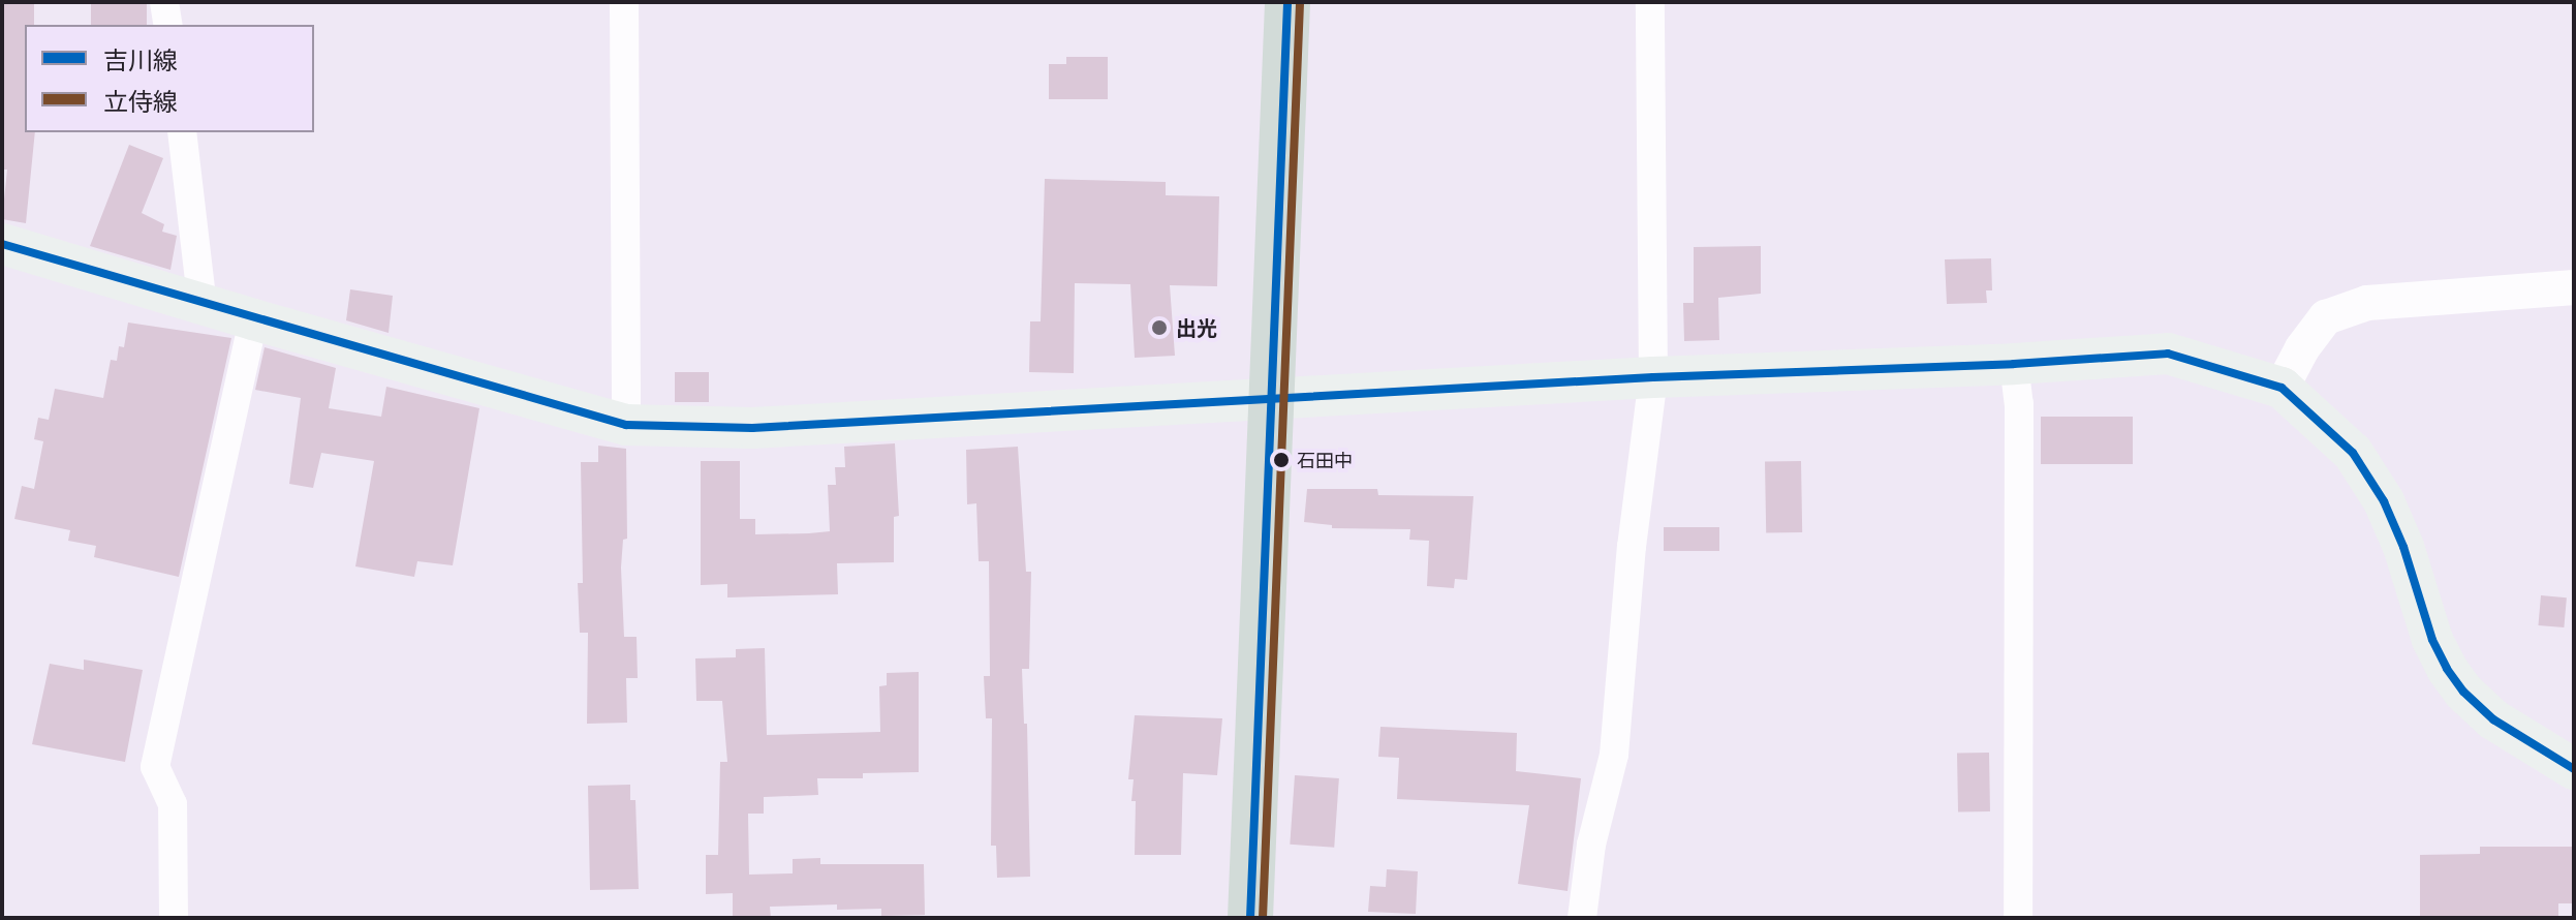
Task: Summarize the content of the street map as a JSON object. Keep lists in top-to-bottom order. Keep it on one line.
{"places":["出光","石田中"],"lines":["transit line 吉川線","transit line 立侍線"],"legend":["吉川線","立侍線"]}
